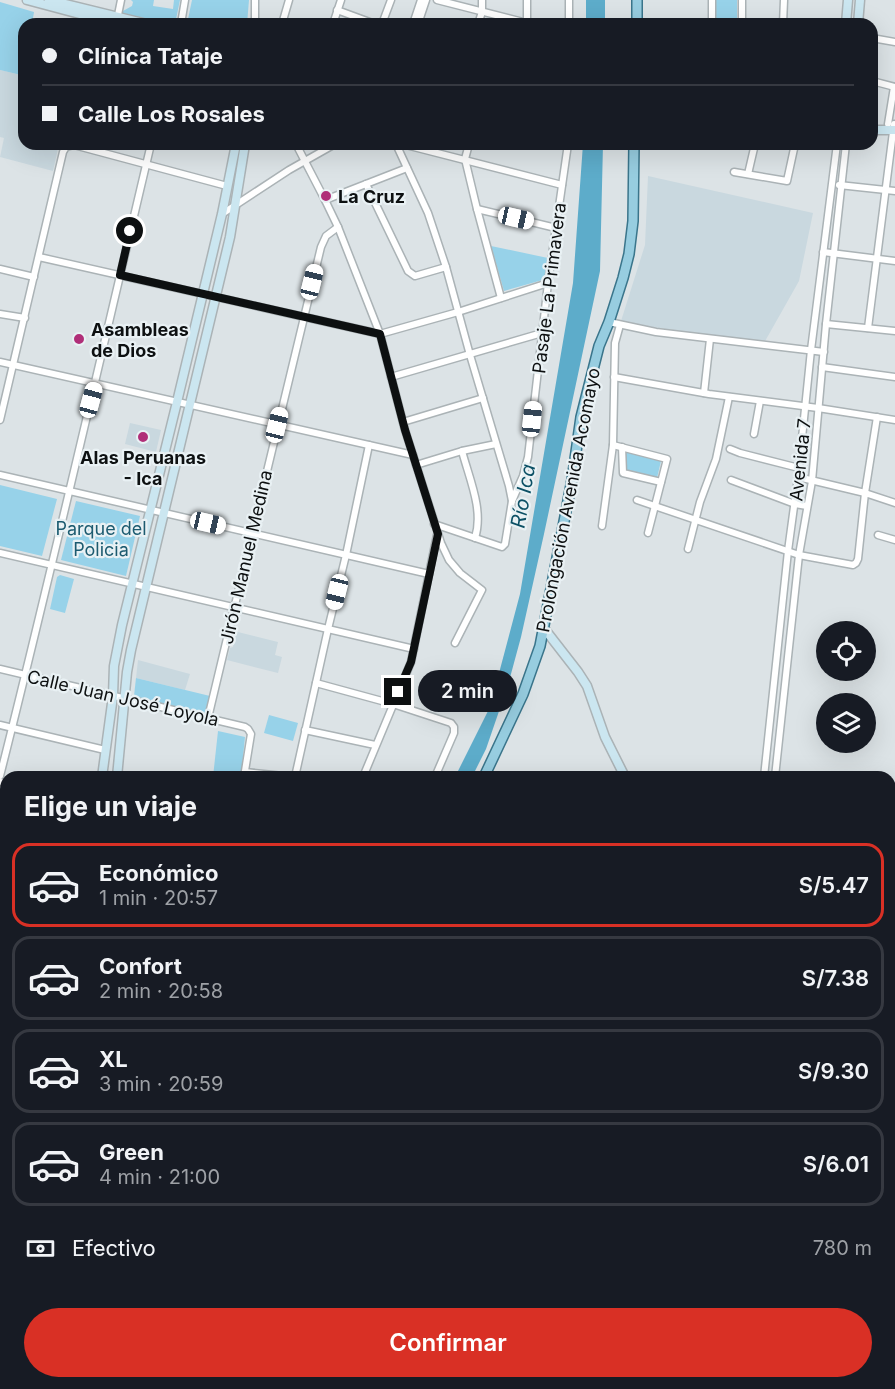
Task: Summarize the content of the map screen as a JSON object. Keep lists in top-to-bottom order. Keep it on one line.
{"streets":{"main road":["Prolongación Avenida Acomayo"],"street":["Pasaje La Primavera","Avenida 7","Jirón Manuel Medina","Calle Juan José Loyola"]},"crossings":[["Jirón Manuel Medina","Calle Juan José Loyola"]],"water":["Río Ica"],"parks":["Parque del Policia"],"places":["La Cruz","Asambleas de Dios","Alas Peruanas - Ica"],"page":{"banner":["Clínica Tataje","Calle Los Rosales"],"bubble":"2 min","heading":"Elige un viaje","list":[{"name":"Económico","note":"1 min · 20:57","value":"S/5.47"},{"name":"Confort","note":"2 min · 20:58","value":"S/7.38"},{"name":"XL","note":"3 min · 20:59","value":"S/9.30"},{"name":"Green","note":"4 min · 21:00","value":"S/6.01"}],"pay":["Efectivo","780 m"],"buttons":"Confirmar"}}
